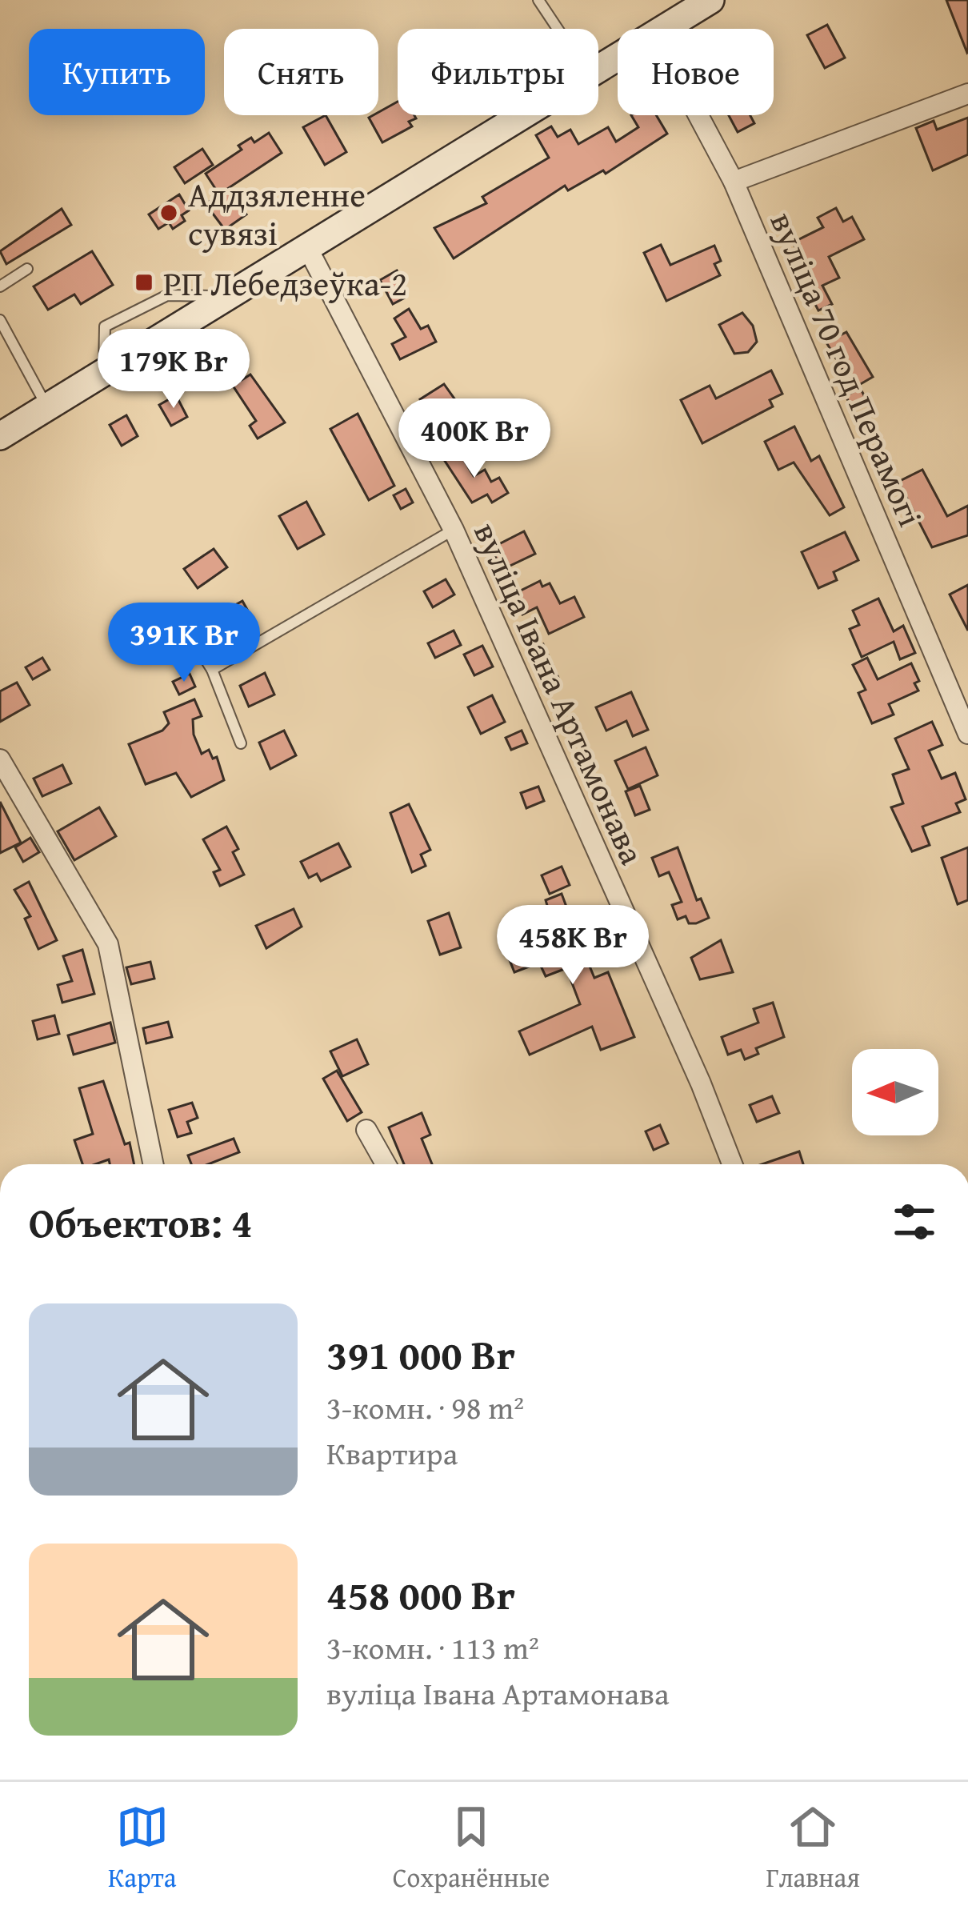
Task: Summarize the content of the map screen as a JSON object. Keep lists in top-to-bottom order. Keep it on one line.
{"streets":{"street":["вуліца 70 год Перамогі","вуліца Івана Артамонава"]},"places":{"other":["Аддзяленне сувязі"],"transit":["РП Лебедзеўка-2"]},"north":"left","page":{"chip":["Купить","Снять","Фильтры","Новое"],"price":["179K Br","400K Br","391K Br","458K Br"],"heading":"Объектов: 4","list":[{"name":"391 000 Br","note":"3-комн. · 98 m² · Квартира"},{"name":"458 000 Br","note":"3-комн. · 113 m² · вуліца Івана Артамонава"}],"tabs":["Карта","Сохранённые","Главная"]}}
